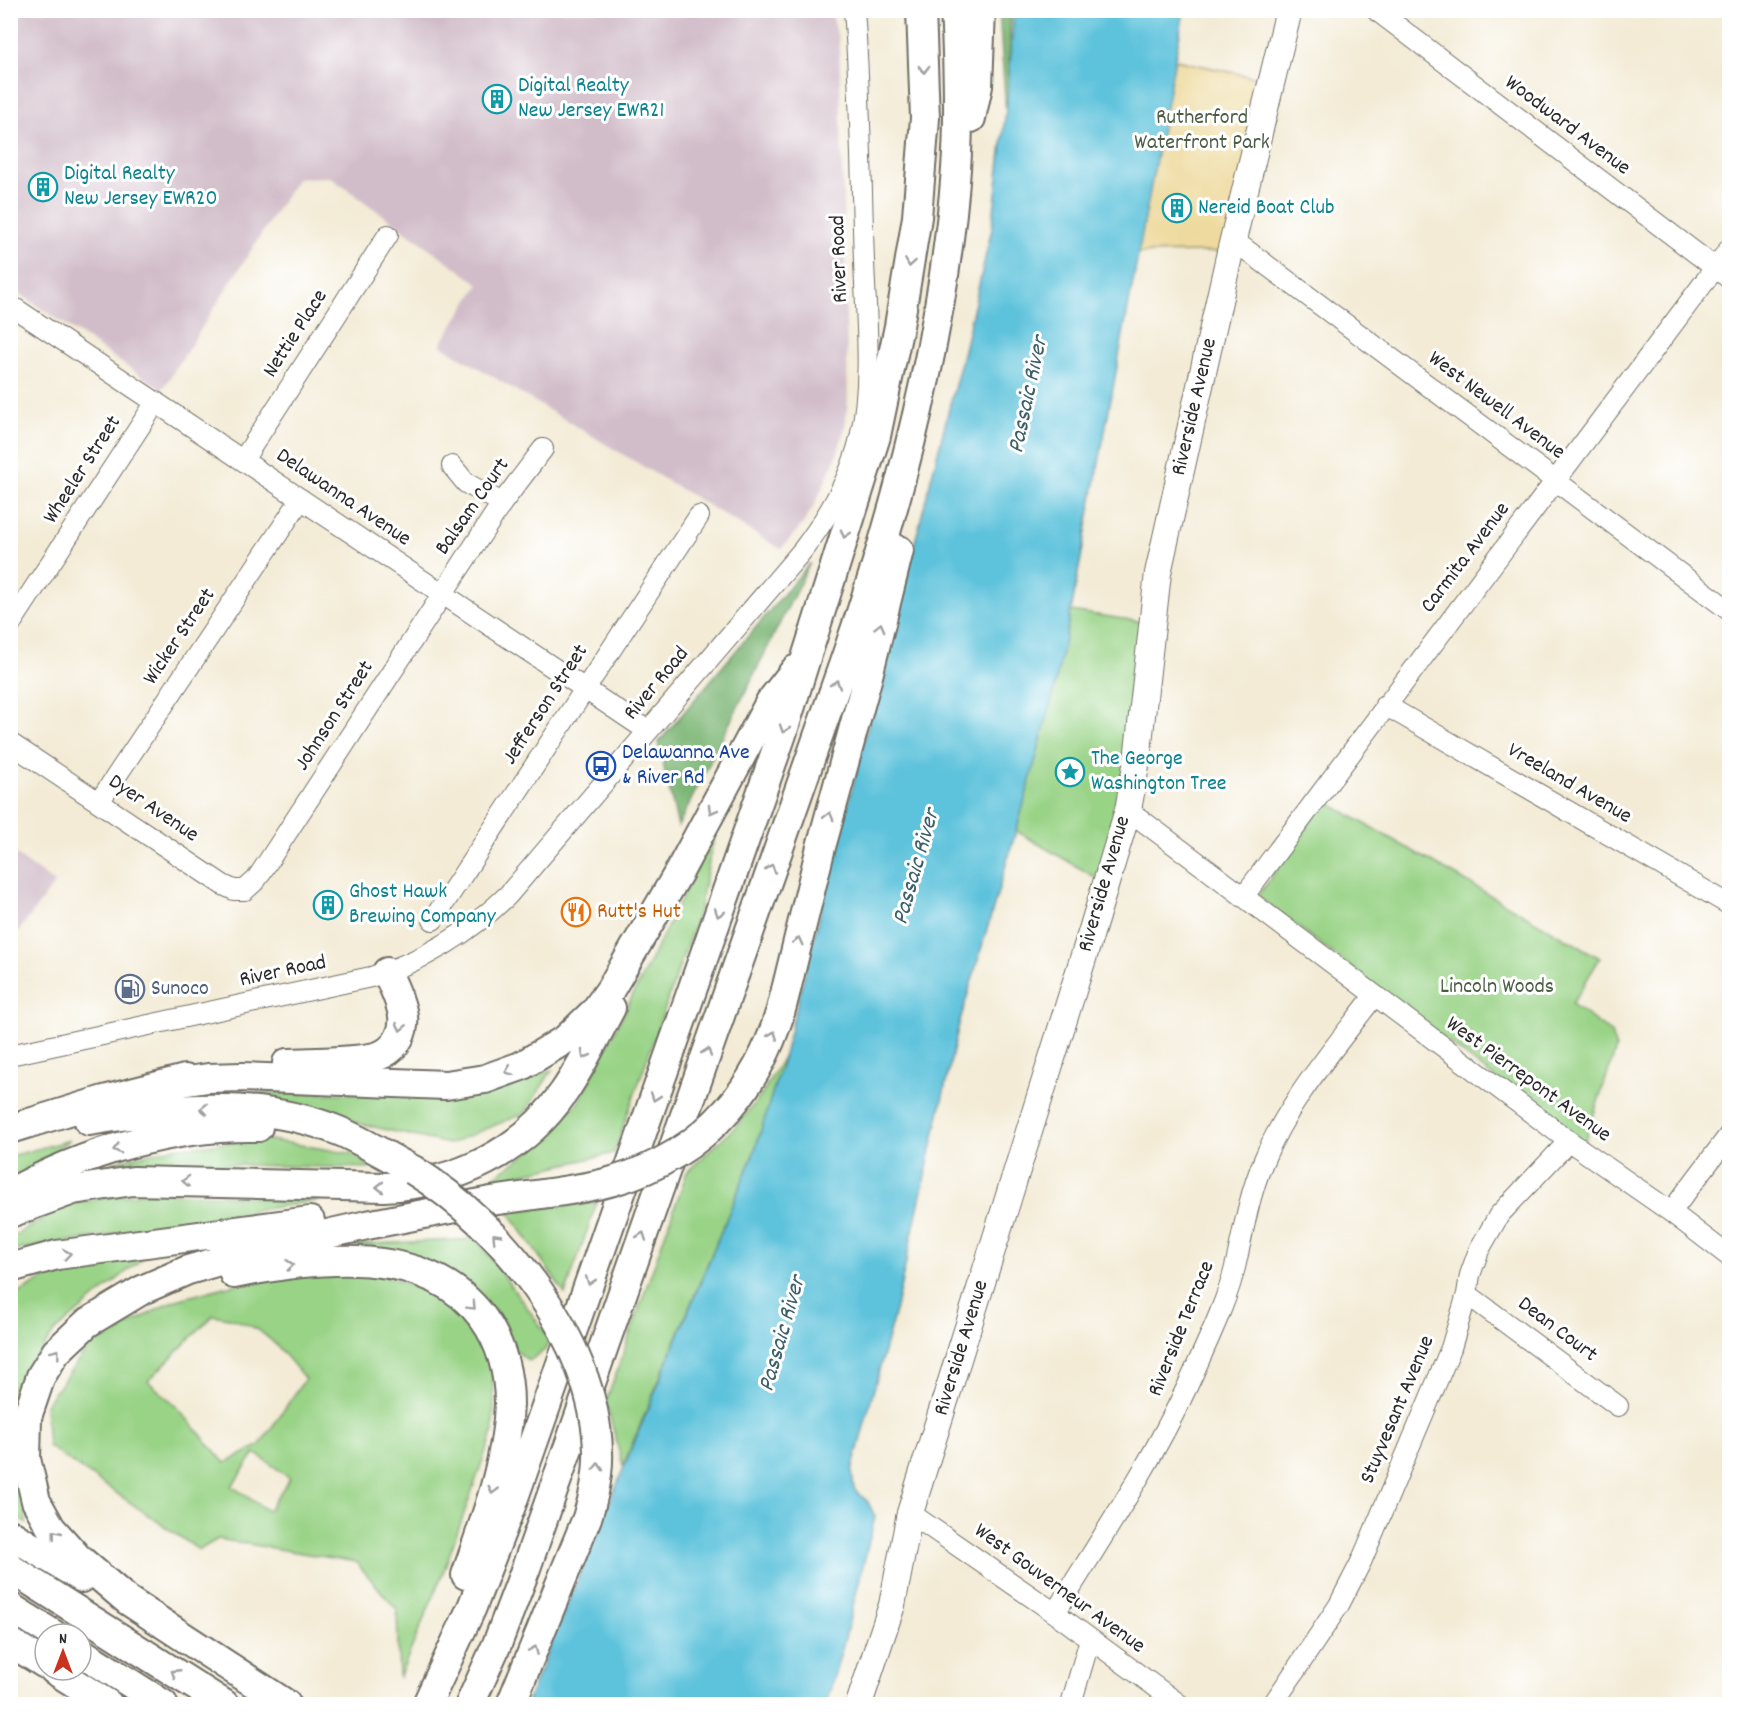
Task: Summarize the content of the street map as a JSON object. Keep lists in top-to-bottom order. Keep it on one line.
{"streets":{"main road":["Riverside Avenue"],"street":["Woodward Avenue","River Road","Nettie Place","West Newell Avenue","Wheeler Street","Delawanna Avenue","Balsam Court","Carmita Avenue","Wicker Street","Jefferson Street","Johnson Street","Vreeland Avenue","Dyer Avenue","West Pierrepont Avenue","Riverside Terrace","Dean Court","Stuyvesant Avenue","West Gouverneur Avenue"]},"crossings":[["Woodward Avenue","Carmita Avenue"],["River Road","Delawanna Avenue"],["Nettie Place","Delawanna Avenue"],["West Newell Avenue","Riverside Avenue"],["West Newell Avenue","Carmita Avenue"],["Riverside Avenue","West Pierrepont Avenue"],["Riverside Avenue","West Gouverneur Avenue"],["Wheeler Street","Delawanna Avenue"],["Delawanna Avenue","Balsam Court"],["Delawanna Avenue","Wicker Street"],["Delawanna Avenue","Jefferson Street"],["Delawanna Avenue","Johnson Street"],["Balsam Court","Johnson Street"],["Carmita Avenue","Vreeland Avenue"],["Carmita Avenue","West Pierrepont Avenue"],["Wicker Street","Dyer Avenue"],["Johnson Street","Dyer Avenue"],["West Pierrepont Avenue","Riverside Terrace"],["West Pierrepont Avenue","Stuyvesant Avenue"],["Riverside Terrace","West Gouverneur Avenue"],["Dean Court","Stuyvesant Avenue"]],"water":["Passaic River"],"parks":["Rutherford Waterfront Park","Lincoln Woods"],"places":{"building":["Digital Realty New Jersey EWR21","Digital Realty New Jersey EWR20","Nereid Boat Club","Ghost Hawk Brewing Company"],"bus stop":["Delawanna Ave & River Rd"],"place":["The George Washington Tree"],"restaurant":["Rutt's Hut"],"fuel station":["Sunoco"]},"north":"top"}
